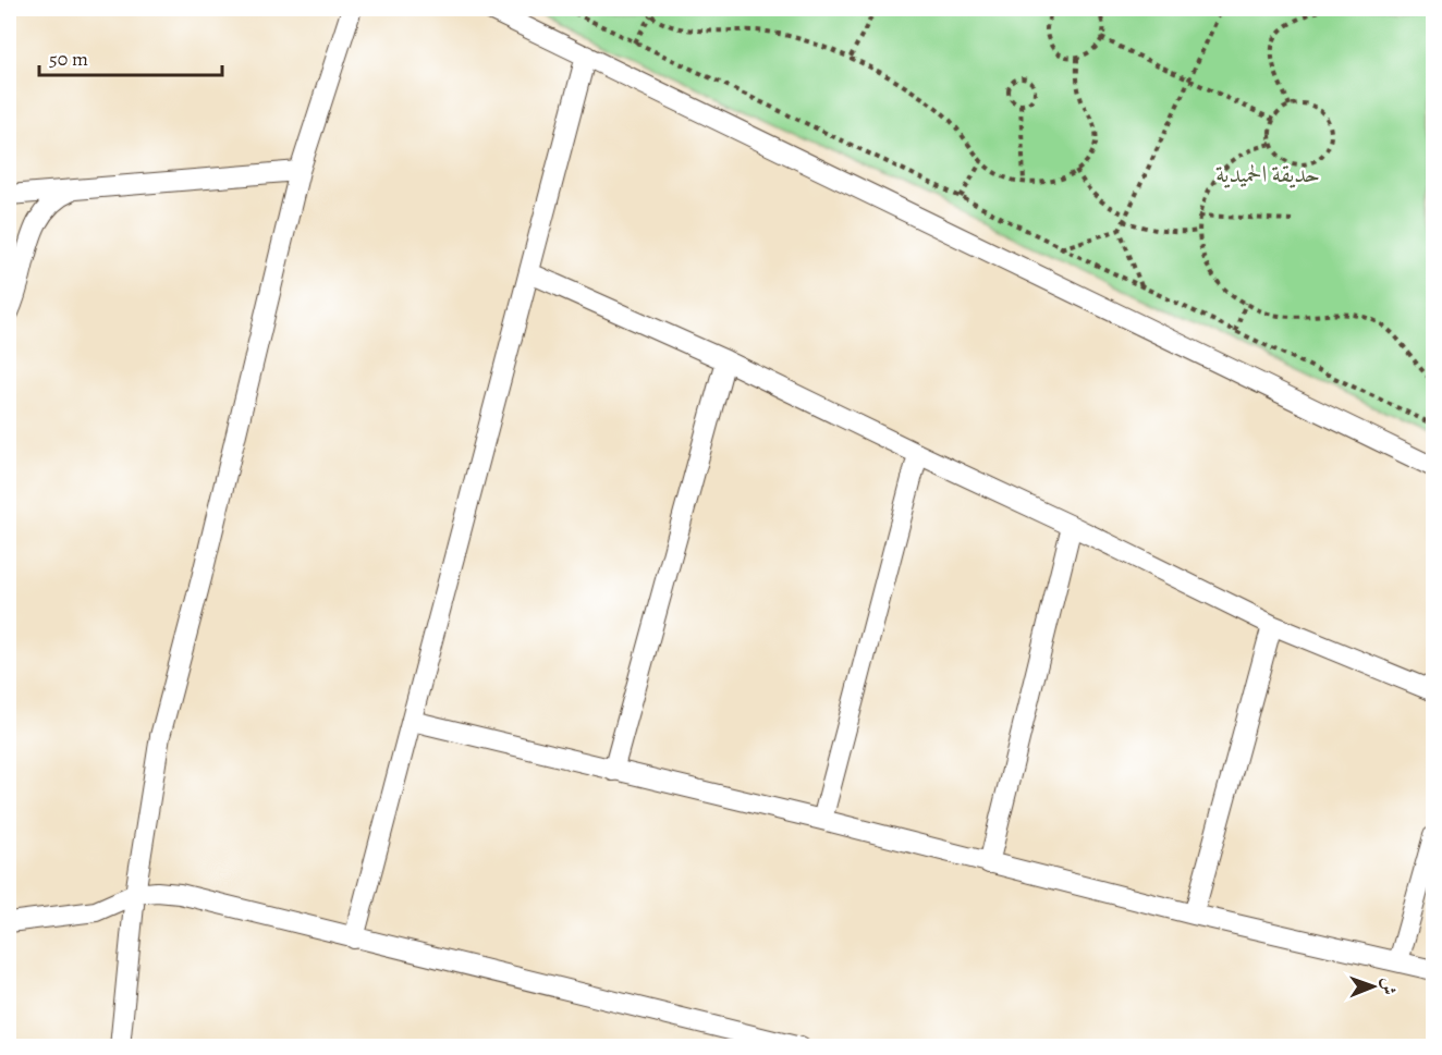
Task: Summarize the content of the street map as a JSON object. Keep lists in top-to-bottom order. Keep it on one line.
{"parks":["حديقة الحميدية"],"scale_bar":"50 m","north":"right"}
